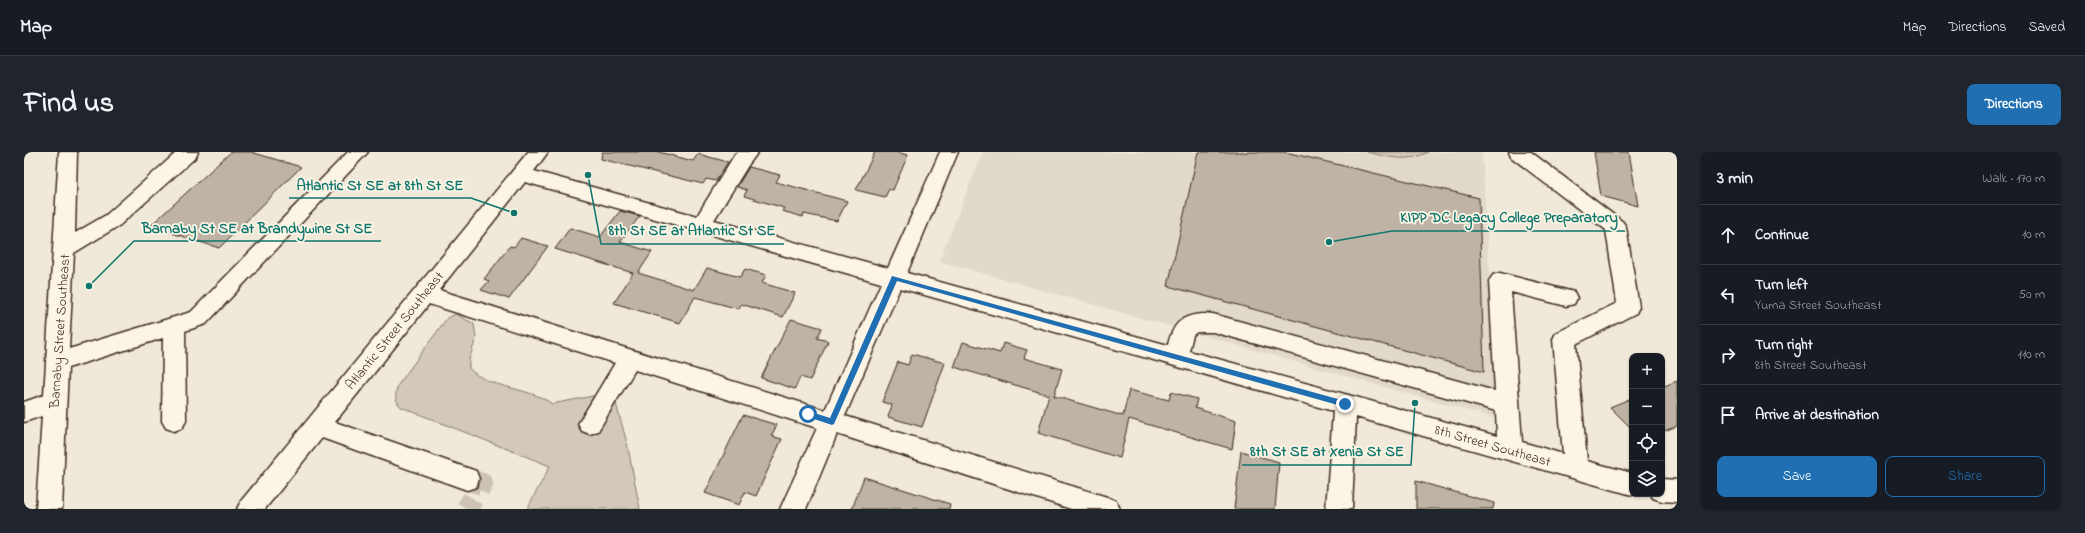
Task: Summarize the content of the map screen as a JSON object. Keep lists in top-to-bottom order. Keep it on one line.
{"streets":{"street":["Atlantic Street Southeast","Barnaby Street Southeast","8th Street Southeast"]},"crossings":[["Atlantic Street Southeast","8th Street Southeast"]],"places":["8th St SE at Atlantic St SE","Atlantic St SE at 8th St SE","KIPP DC Legacy College Preparatory","Barnaby St SE at Brandywine St SE","8th St SE at Xenia St SE"],"page":{"header":"Map","nav":["Map","Directions","Saved"],"title":"Find us","buttons":["Directions",["Save","Share"]],"heading":["3 min","Walk · 170 m"],"list":[["Continue","10 m"],["Turn left","Yuma Street Southeast","50 m"],["Turn right","8th Street Southeast","110 m"],"Arrive at destination"],"map_buttons":["+","−"]}}
